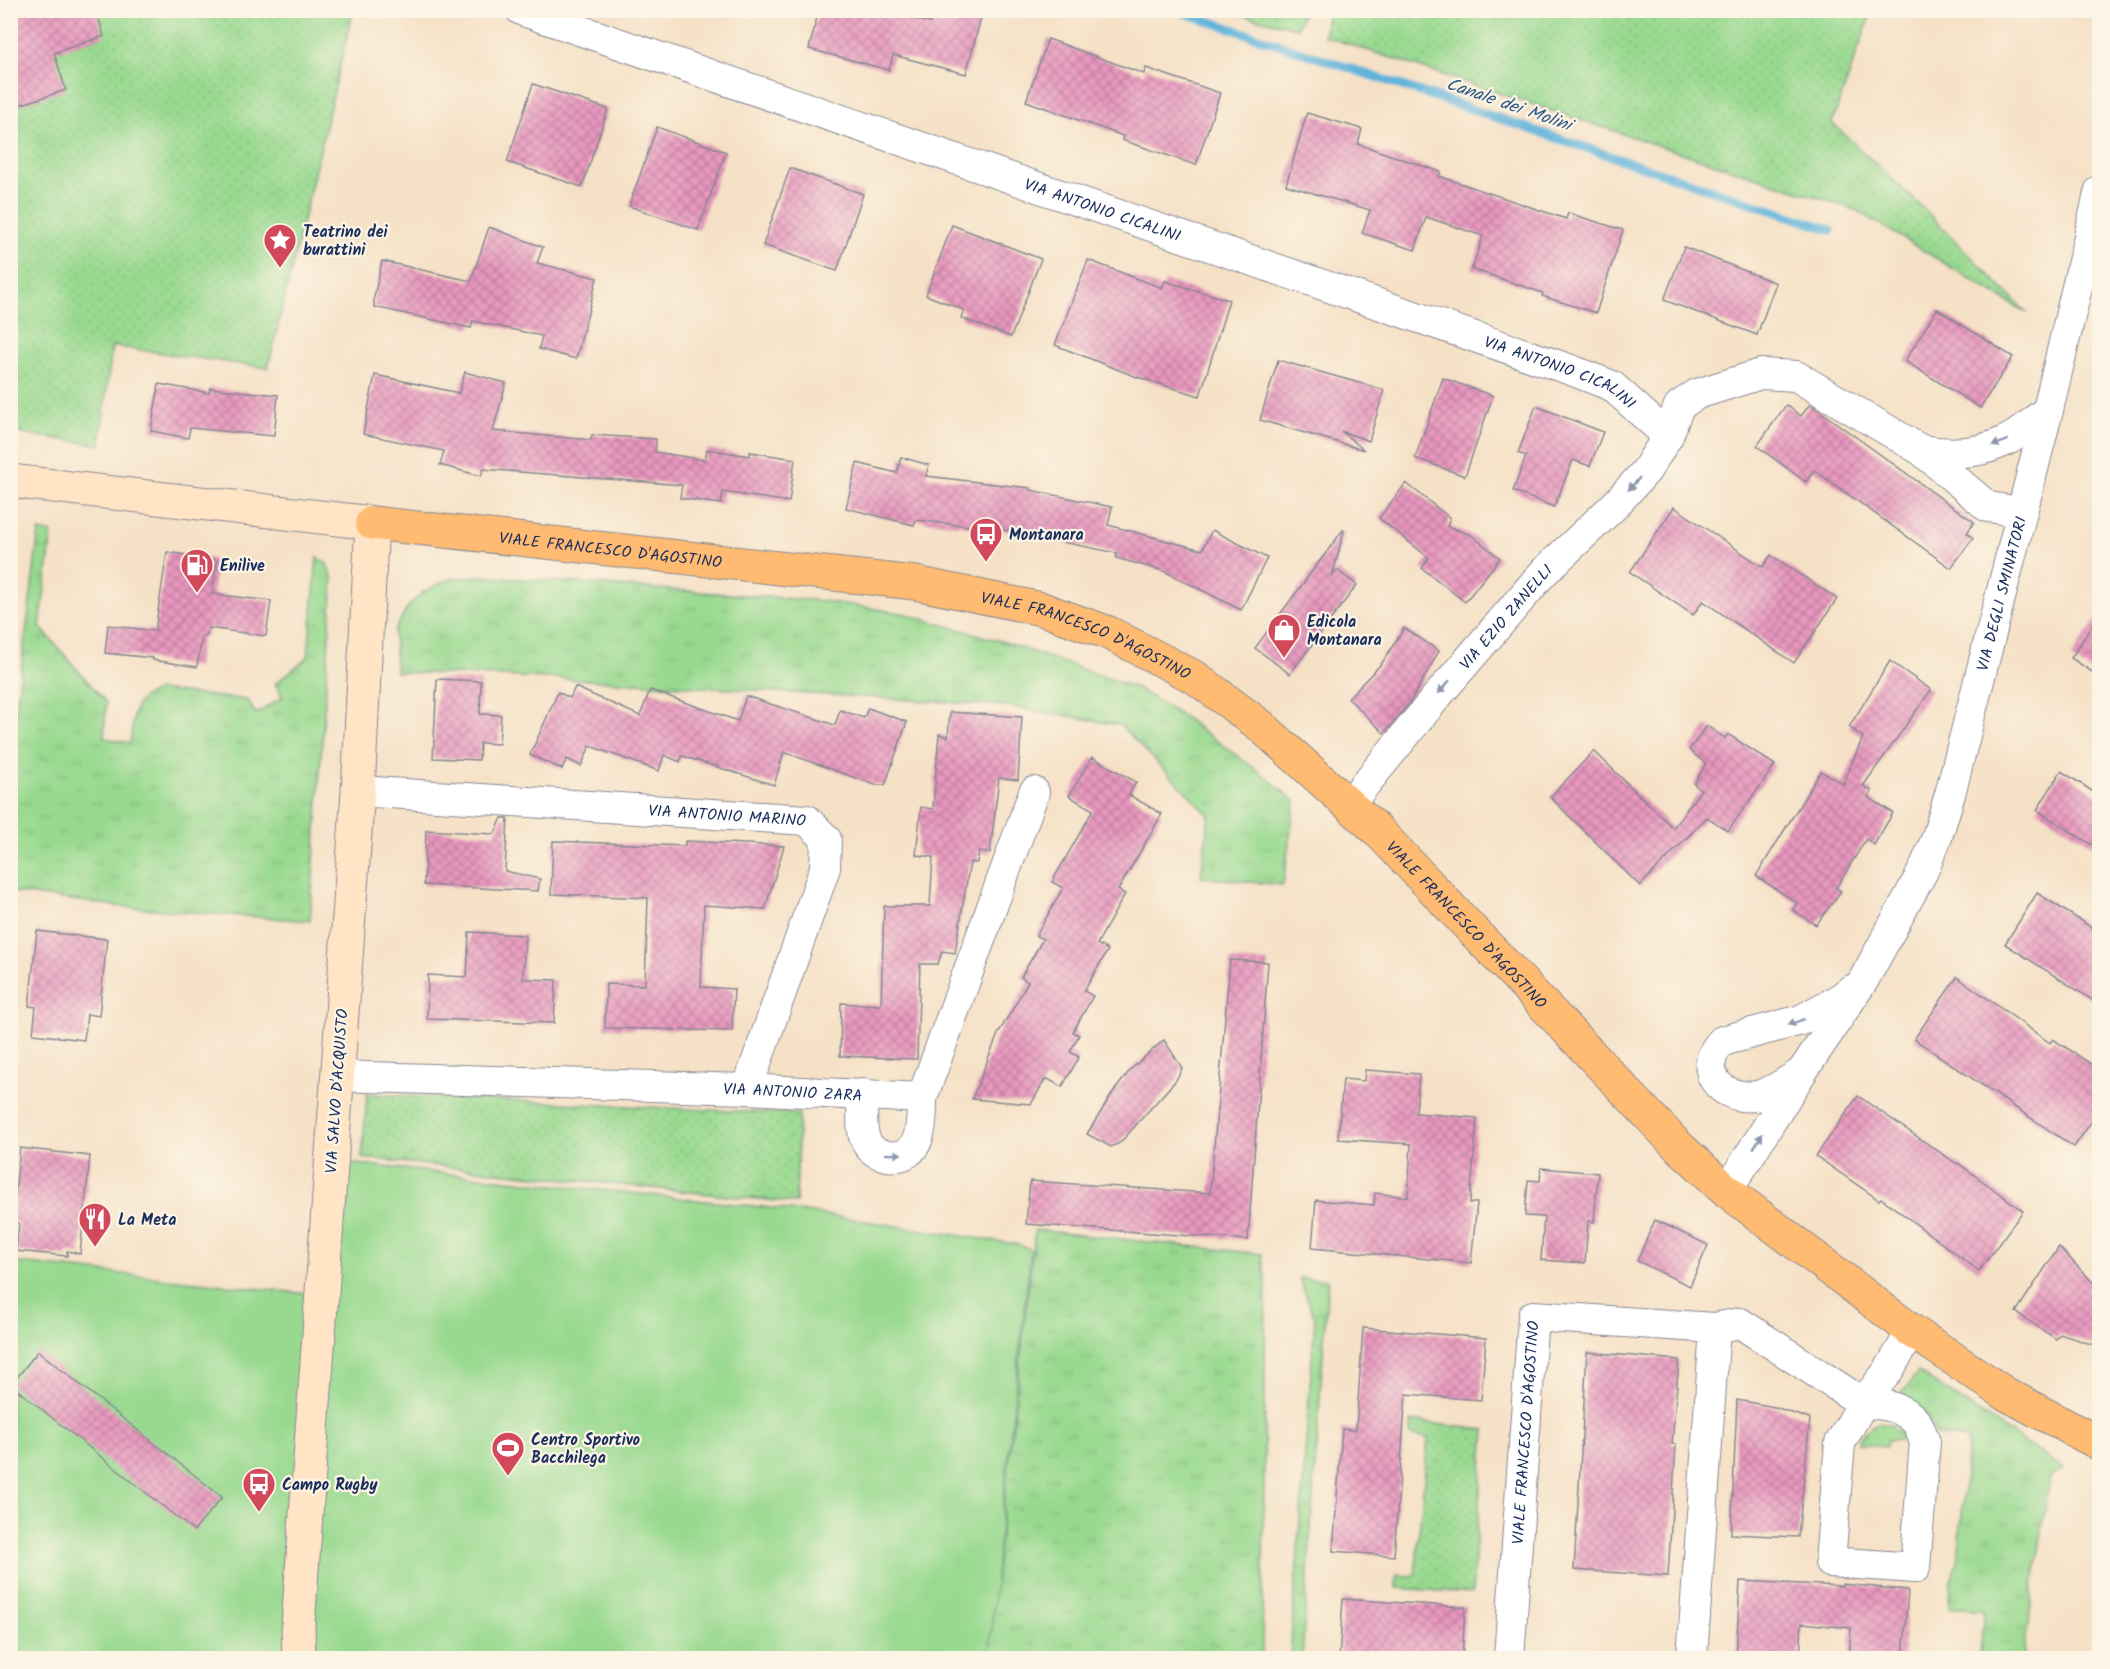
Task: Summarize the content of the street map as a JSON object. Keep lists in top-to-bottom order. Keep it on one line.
{"streets":{"main road":["VIALE FRANCESCO D'AGOSTINO"],"street":["VIA ANTONIO CICALINI","VIA DEGLI SMINATORI","VIA EZIO ZANELLI","VIA ANTONIO MARINO","VIA SALVO D'ACQUISTO","VIA ANTONIO ZARA"]},"crossings":[["VIA ANTONIO CICALINI","VIA EZIO ZANELLI"],["VIALE FRANCESCO D'AGOSTINO","VIA DEGLI SMINATORI"],["VIALE FRANCESCO D'AGOSTINO","VIA EZIO ZANELLI"],["VIALE FRANCESCO D'AGOSTINO","VIA SALVO D'ACQUISTO"],["VIA ANTONIO MARINO","VIA SALVO D'ACQUISTO"],["VIA ANTONIO MARINO","VIA ANTONIO ZARA"],["VIA SALVO D'ACQUISTO","VIA ANTONIO ZARA"]],"one_way":["VIA EZIO ZANELLI"],"water":["Canale dei Molini"],"places":{"place":["Teatrino dei burattini"],"bus stop":["Montanara","Campo Rugby"],"fuel station":["Enilive"],"shop":["Edicola Montanara"],"restaurant":["La Meta"],"sports":["Centro Sportivo Bacchilega"]}}
